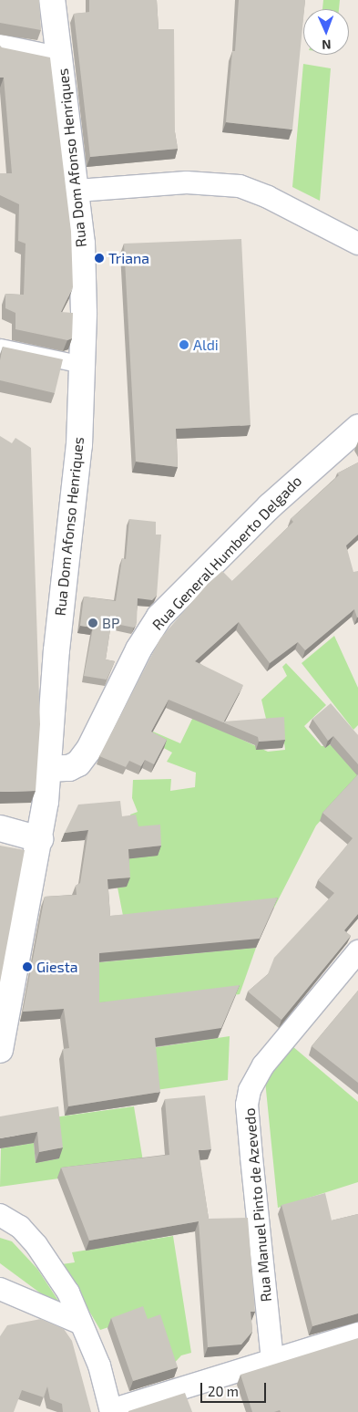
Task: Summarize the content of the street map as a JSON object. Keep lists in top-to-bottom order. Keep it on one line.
{"streets":{"main road":["Rua Dom Afonso Henriques","Rua General Humberto Delgado"],"street":["Rua Manuel Pinto de Azevedo"]},"crossings":[["Rua Dom Afonso Henriques","Rua General Humberto Delgado"]],"places":["Triana","Aldi","BP","Giesta"],"scale_bar":"20 m","north":"bottom"}
